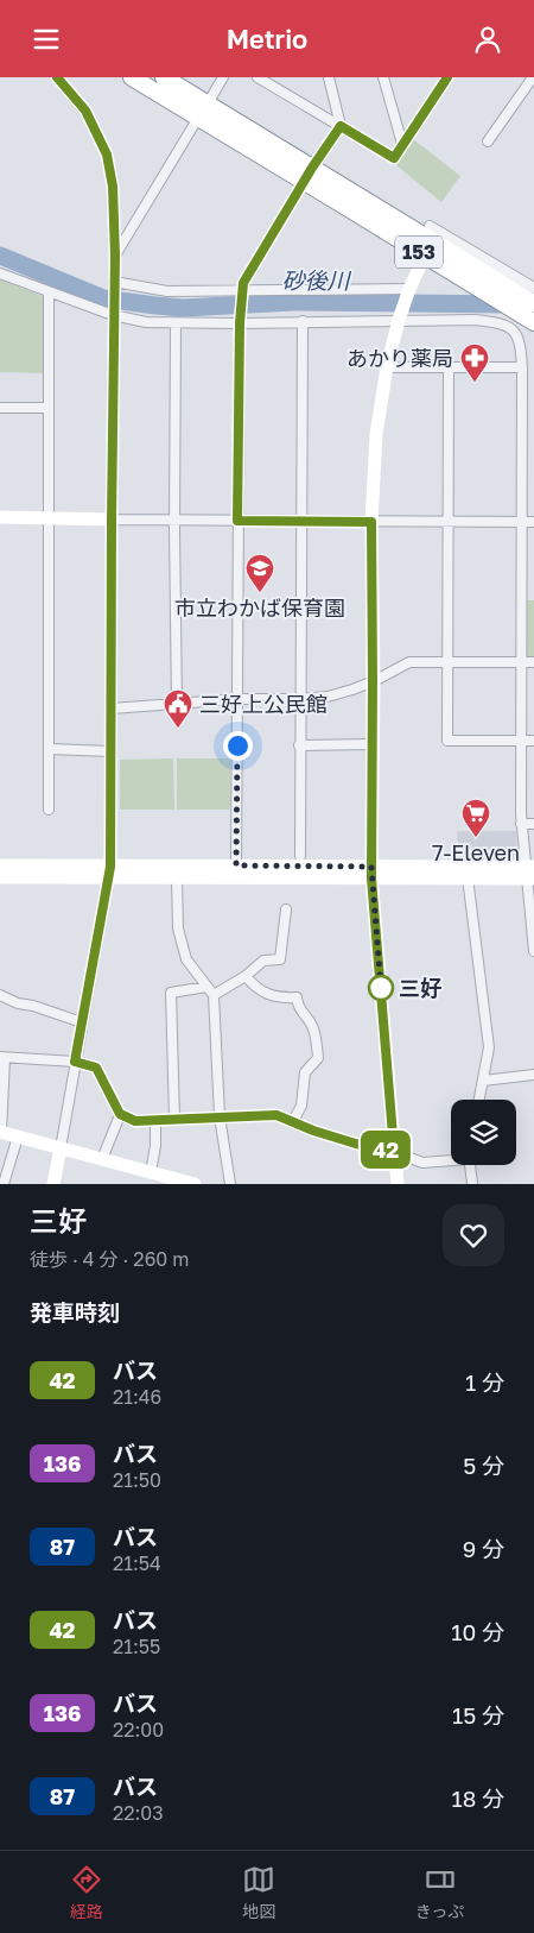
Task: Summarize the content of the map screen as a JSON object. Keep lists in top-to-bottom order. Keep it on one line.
{"streets":{"highway":["153"]},"water":["砂後川"],"places":{"pharmacy":["あかり薬局"],"school or university":["市立わかば保育園"],"public building":["三好上公民館"],"supermarket":["7-Eleven"],"other":["三好"]},"lines":["bus line 42"],"page":{"header":"Metrio","on_map":"42","heading":[["三好","徒歩 · 4 分 · 260 m"],"発車時刻"],"list":[{"mark":"42","name":"バス","note":"21:46","value":"1 分"},{"mark":"136","name":"バス","note":"21:50","value":"5 分"},{"mark":"87","name":"バス","note":"21:54","value":"9 分"},{"mark":"42","name":"バス","note":"21:55","value":"10 分"},{"mark":"136","name":"バス","note":"22:00","value":"15 分"},{"mark":"87","name":"バス","note":"22:03","value":"18 分"}],"tabs":["経路","地図","きっぷ"]}}
